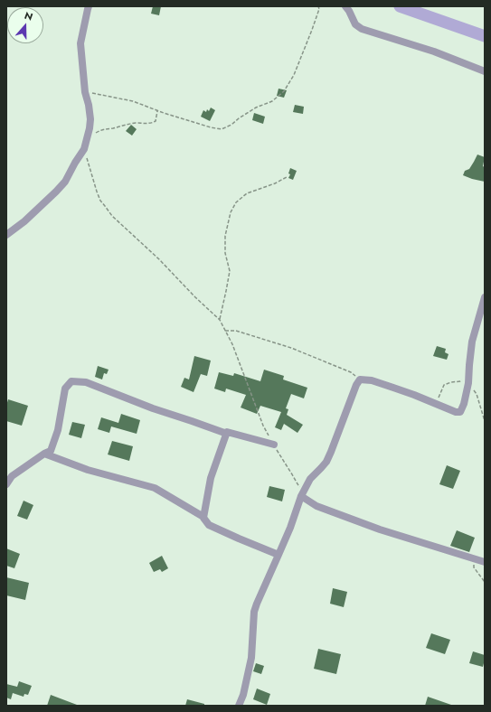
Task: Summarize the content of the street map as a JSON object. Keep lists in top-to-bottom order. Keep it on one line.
{"north":"top"}
